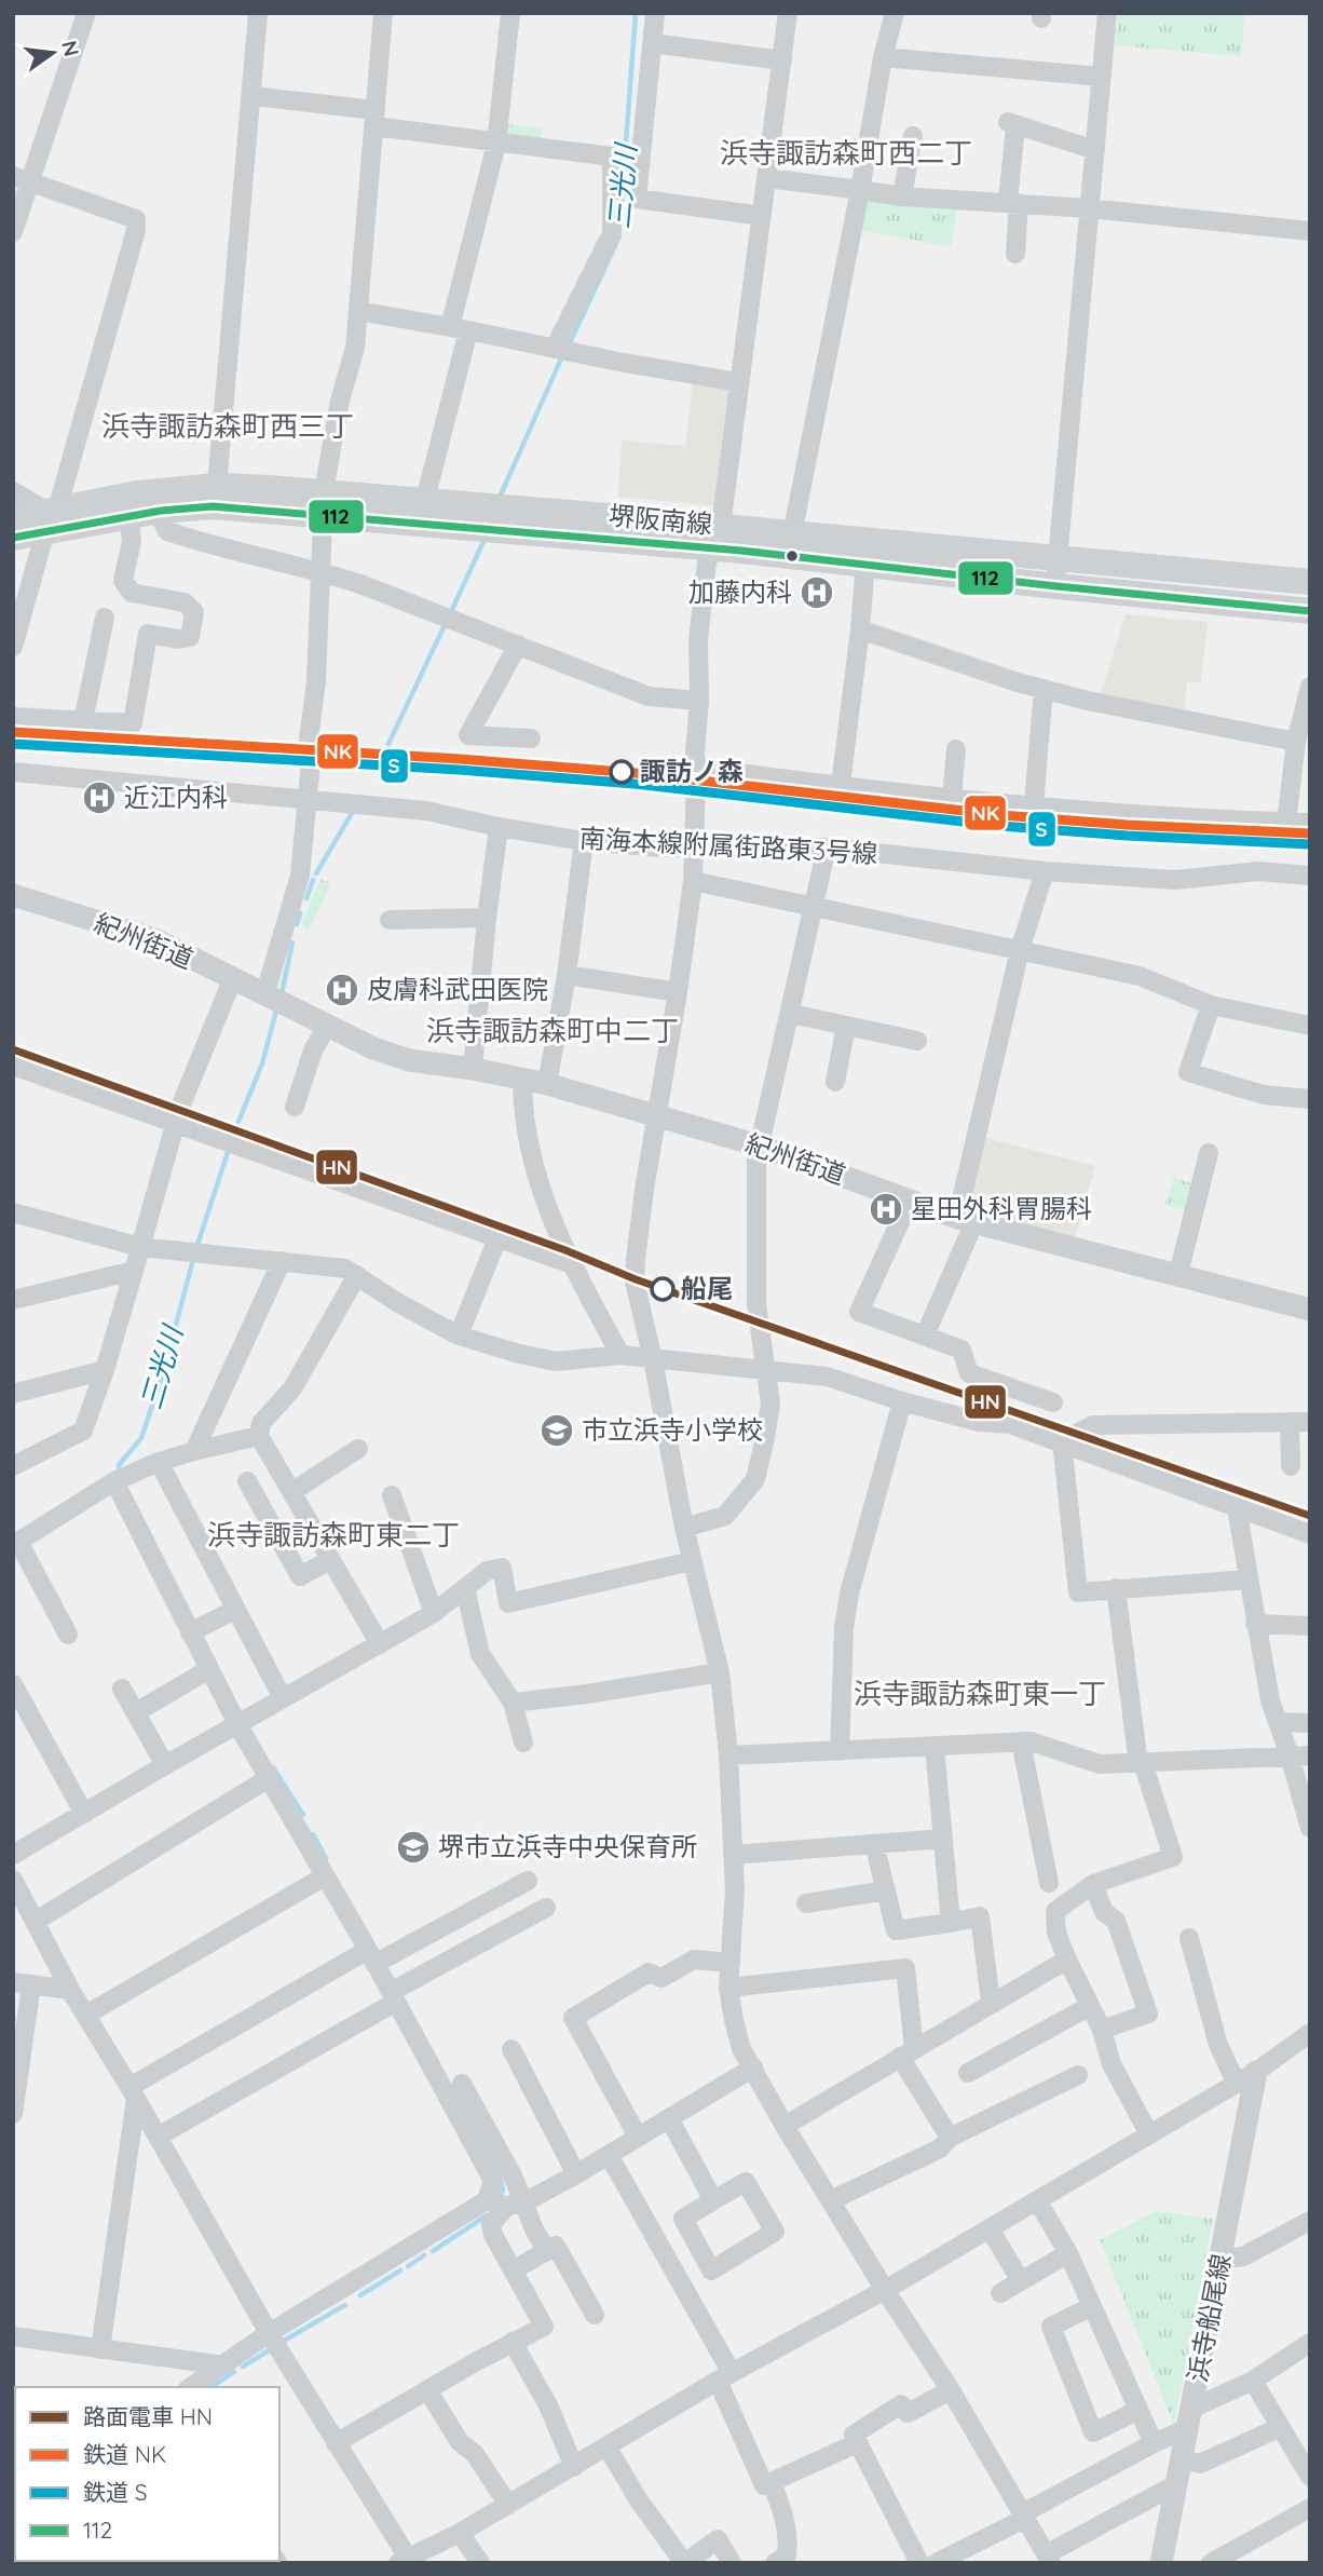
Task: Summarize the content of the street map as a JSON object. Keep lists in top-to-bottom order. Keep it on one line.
{"streets":{"main road":["堺阪南線"],"street":["南海本線附属街路東3号線","紀州街道","浜寺船尾線"]},"districts":["浜寺諏訪森町西二丁","浜寺諏訪森町西三丁","浜寺諏訪森町中二丁","浜寺諏訪森町東二丁","浜寺諏訪森町東一丁"],"water":["三光川"],"places":{"hospital":["加藤内科","近江内科","皮膚科武田医院","星田外科胃腸科"],"other":["諏訪ノ森","船尾"],"school or university":["市立浜寺小学校","堺市立浜寺中央保育所"]},"lines":["transit line 112","rail line NK","rail line S","tram line HN"],"legend":["路面電車 HN","鉄道 NK","鉄道 S","112"],"north":"right"}
